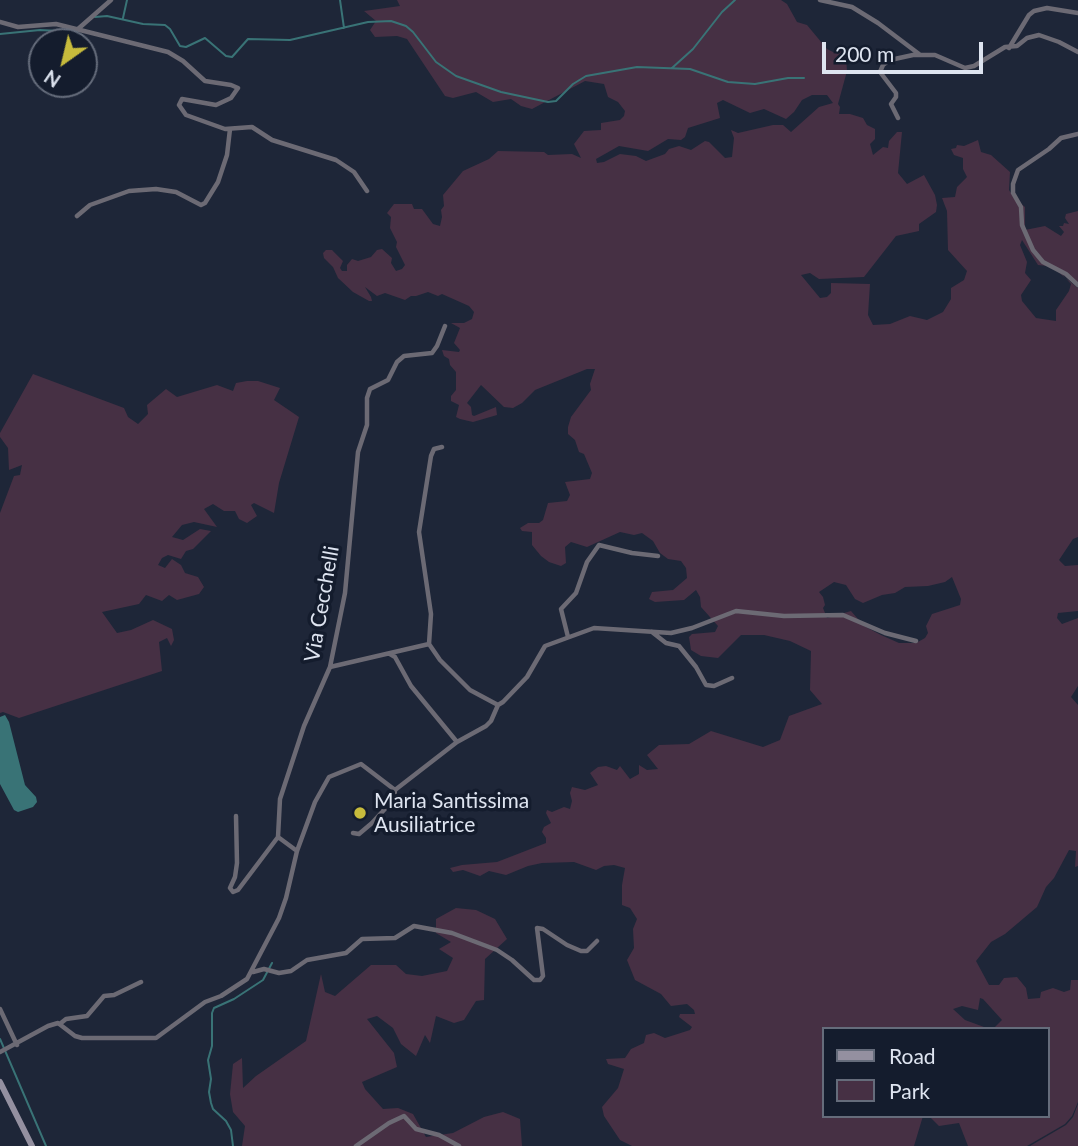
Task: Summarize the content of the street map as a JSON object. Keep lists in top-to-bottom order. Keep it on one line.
{"streets":{"street":["Via Cecchelli"]},"places":["Maria Santissima Ausiliatrice"],"legend":["Road","Park"],"scale_bar":"200 m","north":"bottom left"}
